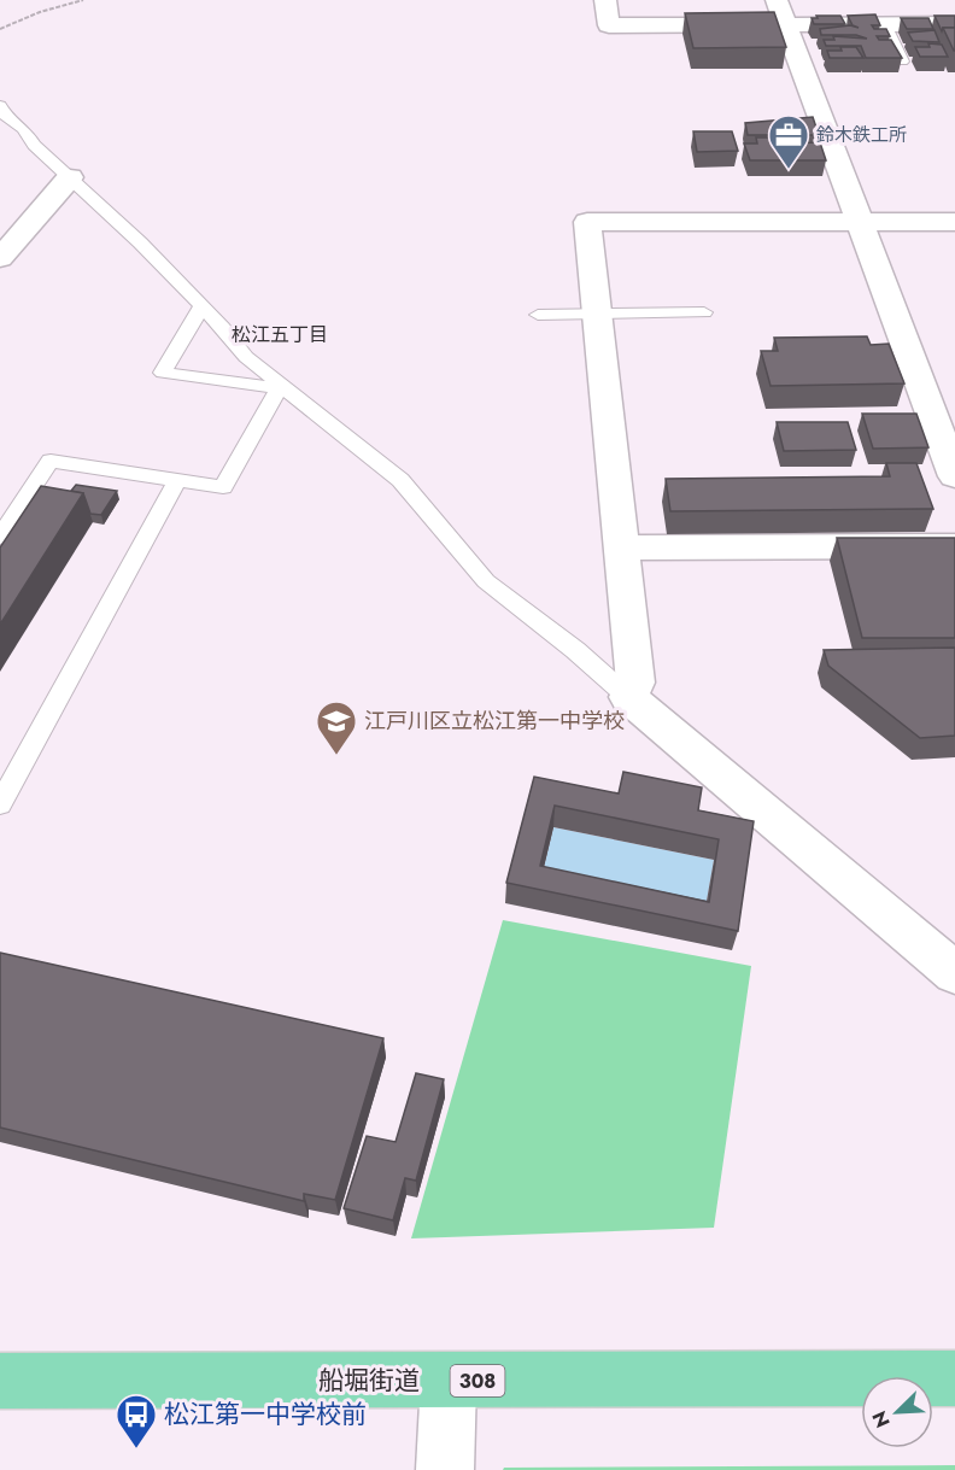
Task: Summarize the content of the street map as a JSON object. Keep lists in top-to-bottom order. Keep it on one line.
{"streets":{"main road":["船堀街道","308"]},"districts":["松江五丁目"],"places":{"office":["鈴木鉄工所"],"school or university":["江戸川区立松江第一中学校"],"bus stop":["松江第一中学校前"]},"north":"bottom left"}
